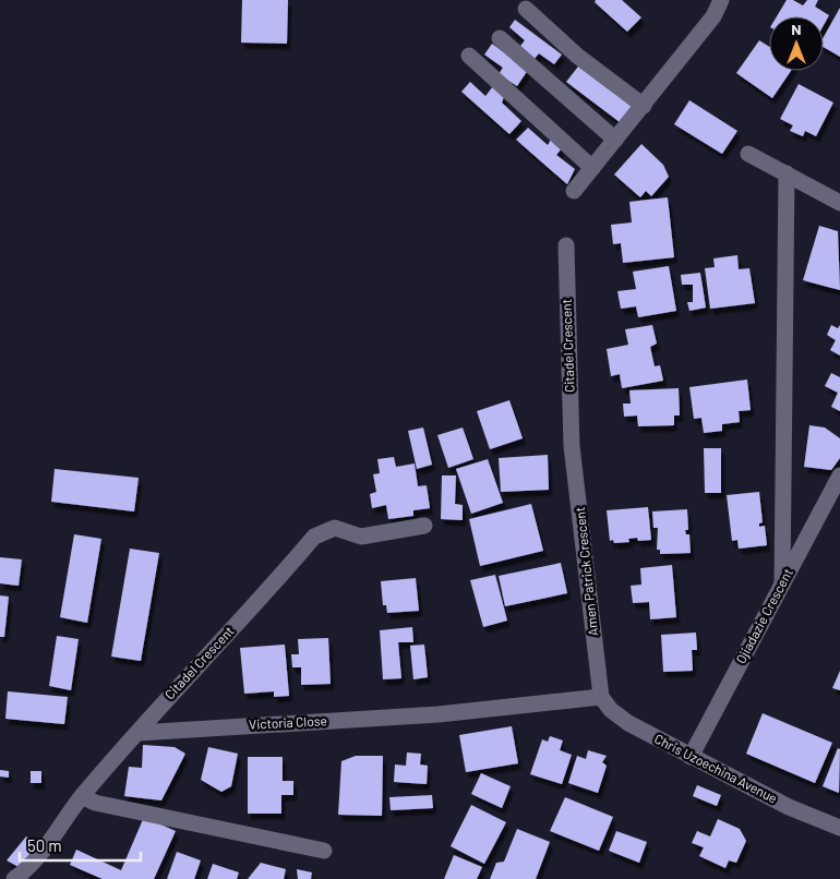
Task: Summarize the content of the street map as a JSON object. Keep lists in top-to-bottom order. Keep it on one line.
{"streets":{"street":["Citadel Crescent","Amen Patrick Crescent","Ojiadazie Crescent","Victoria Close","Chris Uzoechina Avenue"]},"crossings":[["Citadel Crescent","Amen Patrick Crescent"],["Citadel Crescent","Victoria Close"],["Amen Patrick Crescent","Victoria Close"],["Amen Patrick Crescent","Chris Uzoechina Avenue"],["Ojiadazie Crescent","Chris Uzoechina Avenue"],["Victoria Close","Chris Uzoechina Avenue"]],"scale_bar":"50 m","north":"top"}
